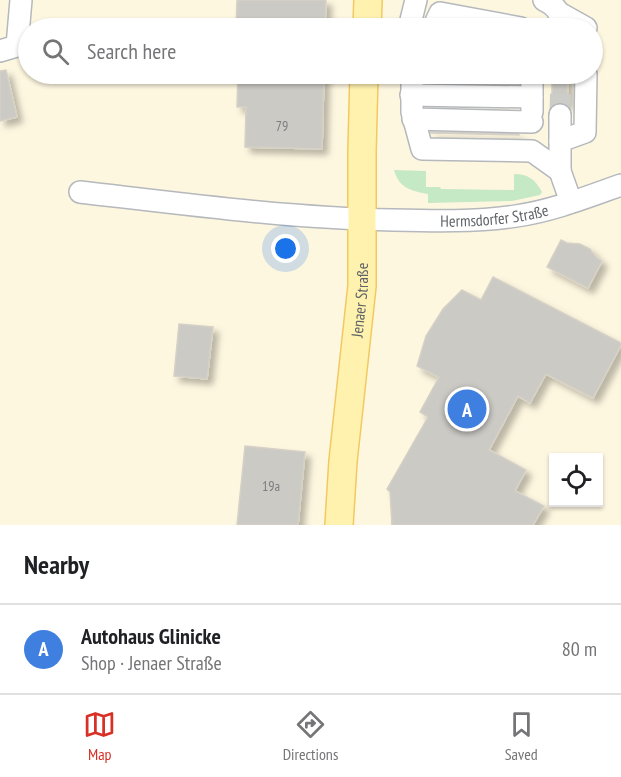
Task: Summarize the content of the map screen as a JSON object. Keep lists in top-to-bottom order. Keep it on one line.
{"streets":{"main road":["Jenaer Straße"],"street":["Hermsdorfer Straße"]},"crossings":[["Hermsdorfer Straße","Jenaer Straße"]],"house_numbers":["79","19a"],"page":{"search":"Search here","pins":"A","heading":"Nearby","list":[{"mark":"A","name":"Autohaus Glinicke","note":"Shop · Jenaer Straße","value":"80 m"}],"nav":["Map","Directions","Saved"]}}
